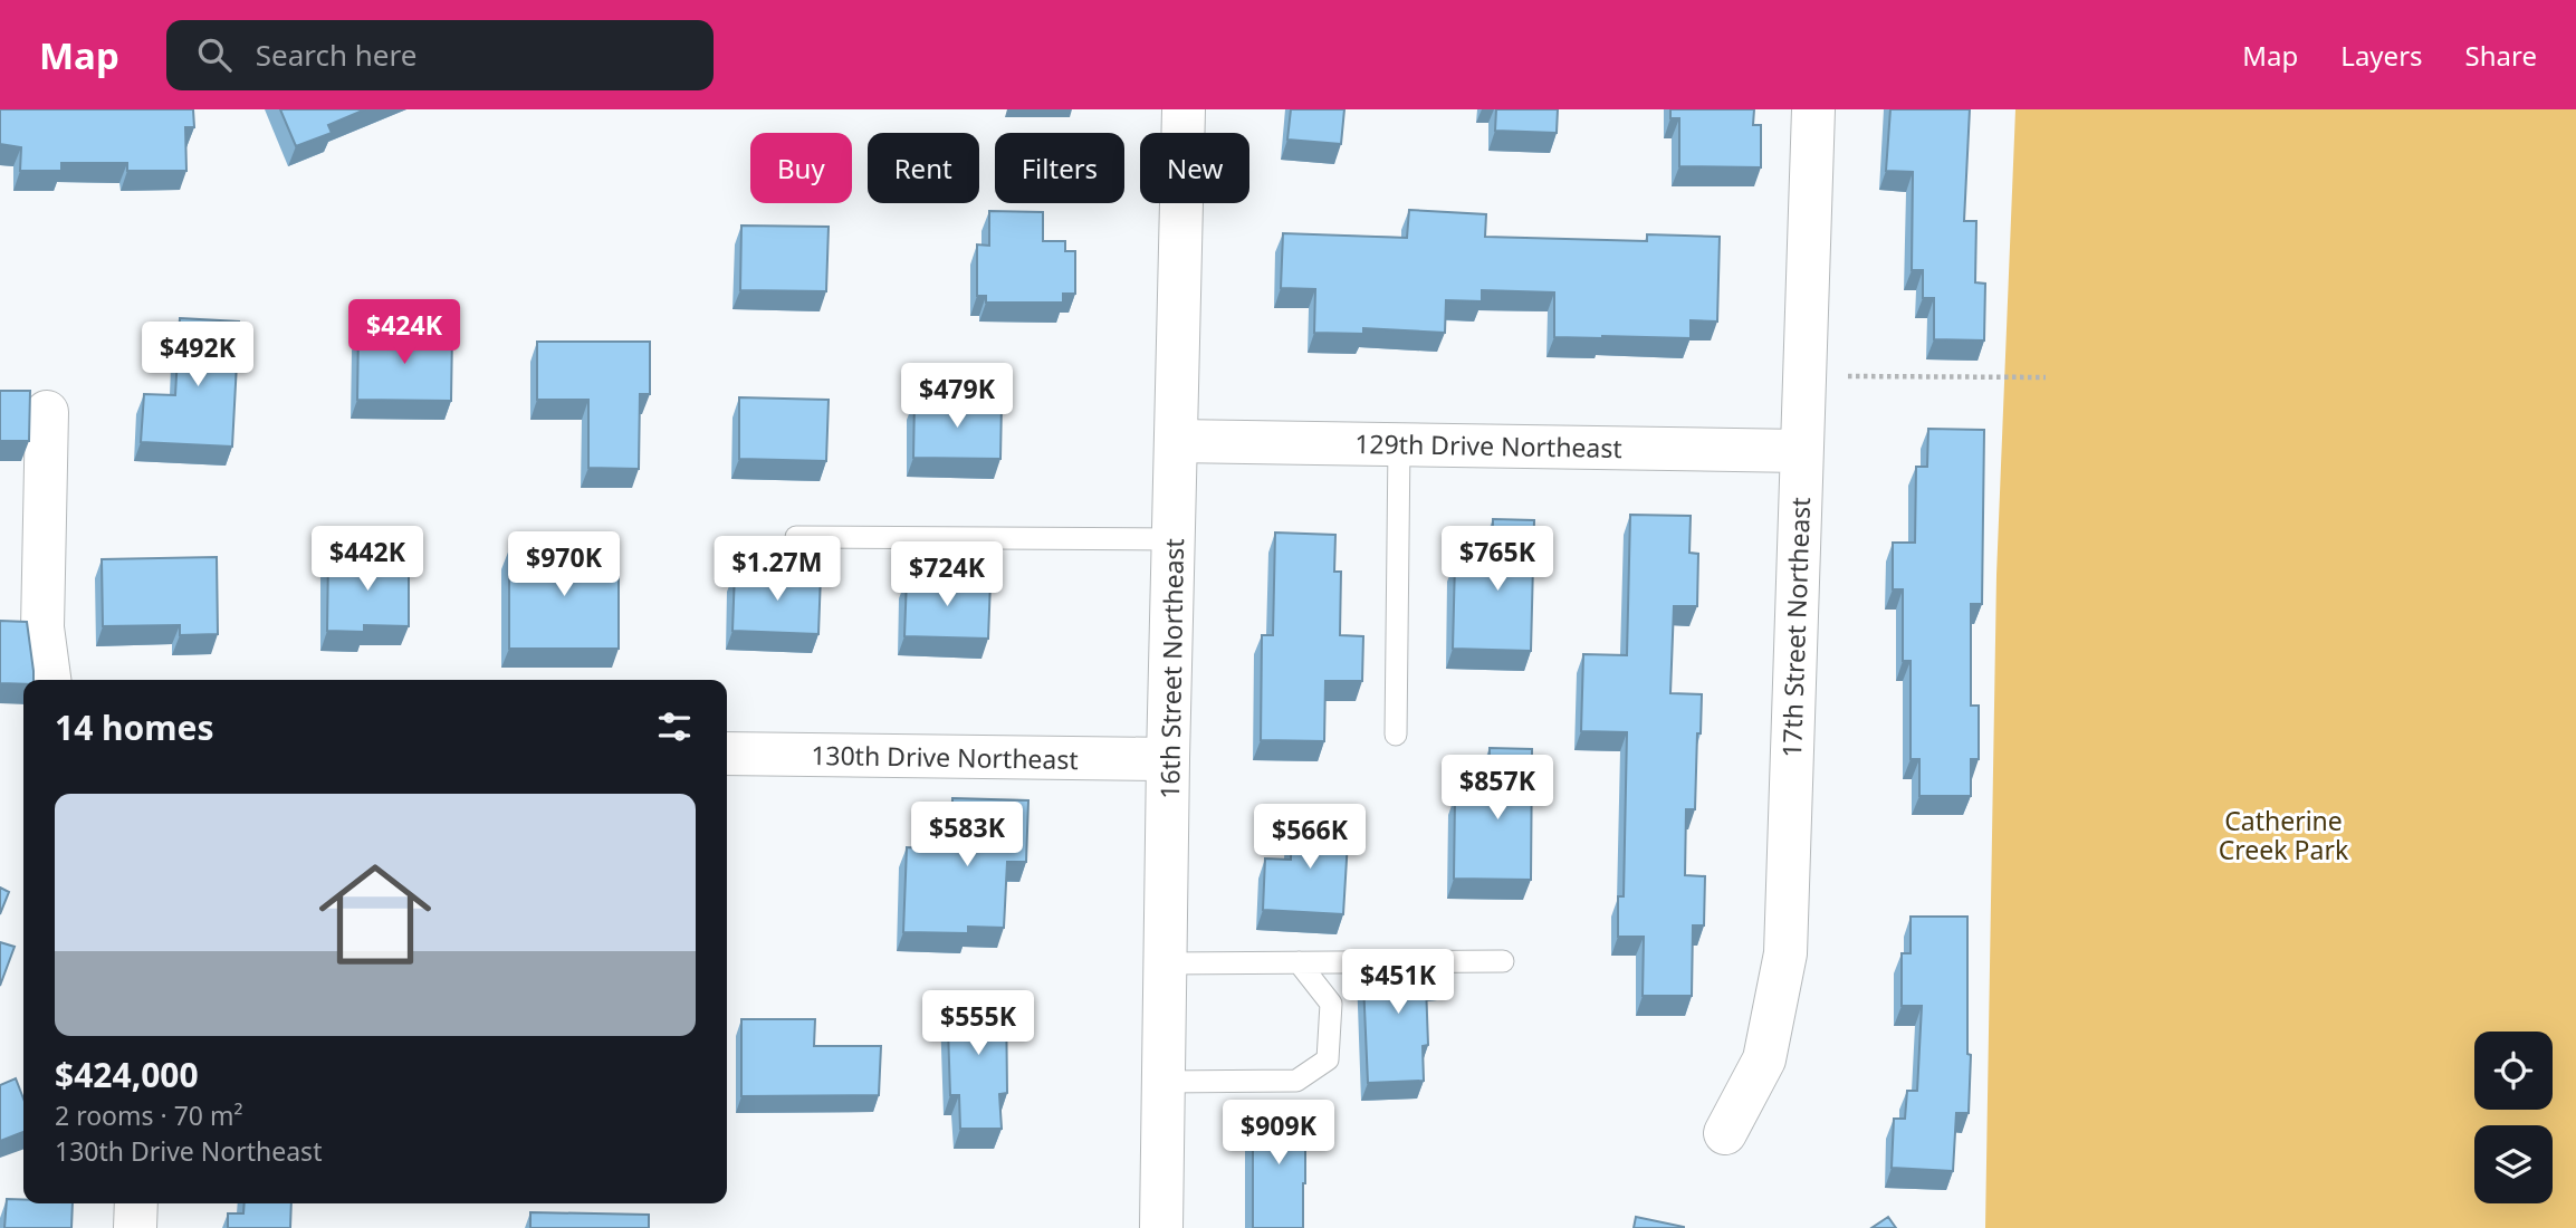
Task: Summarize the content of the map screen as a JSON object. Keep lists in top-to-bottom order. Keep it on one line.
{"streets":{"street":["129th Drive Northeast","17th Street Northeast","16th Street Northeast","130th Drive Northeast"]},"crossings":[["129th Drive Northeast","17th Street Northeast"],["129th Drive Northeast","16th Street Northeast"],["16th Street Northeast","130th Drive Northeast"]],"parks":["Catherine Creek Park"],"page":{"header":"Map","search":"Search here","nav":["Map","Layers","Share"],"chip":["Buy","Rent","Filters","New"],"price":["$424K","$492K","$479K","$442K","$765K","$970K","$1.27M","$724K","$857K","$583K","$566K","$451K","$555K","$909K"],"heading":"14 homes","list":[{"name":"$424,000","note":"2 rooms · 70 m² · 130th Drive Northeast"}]}}
